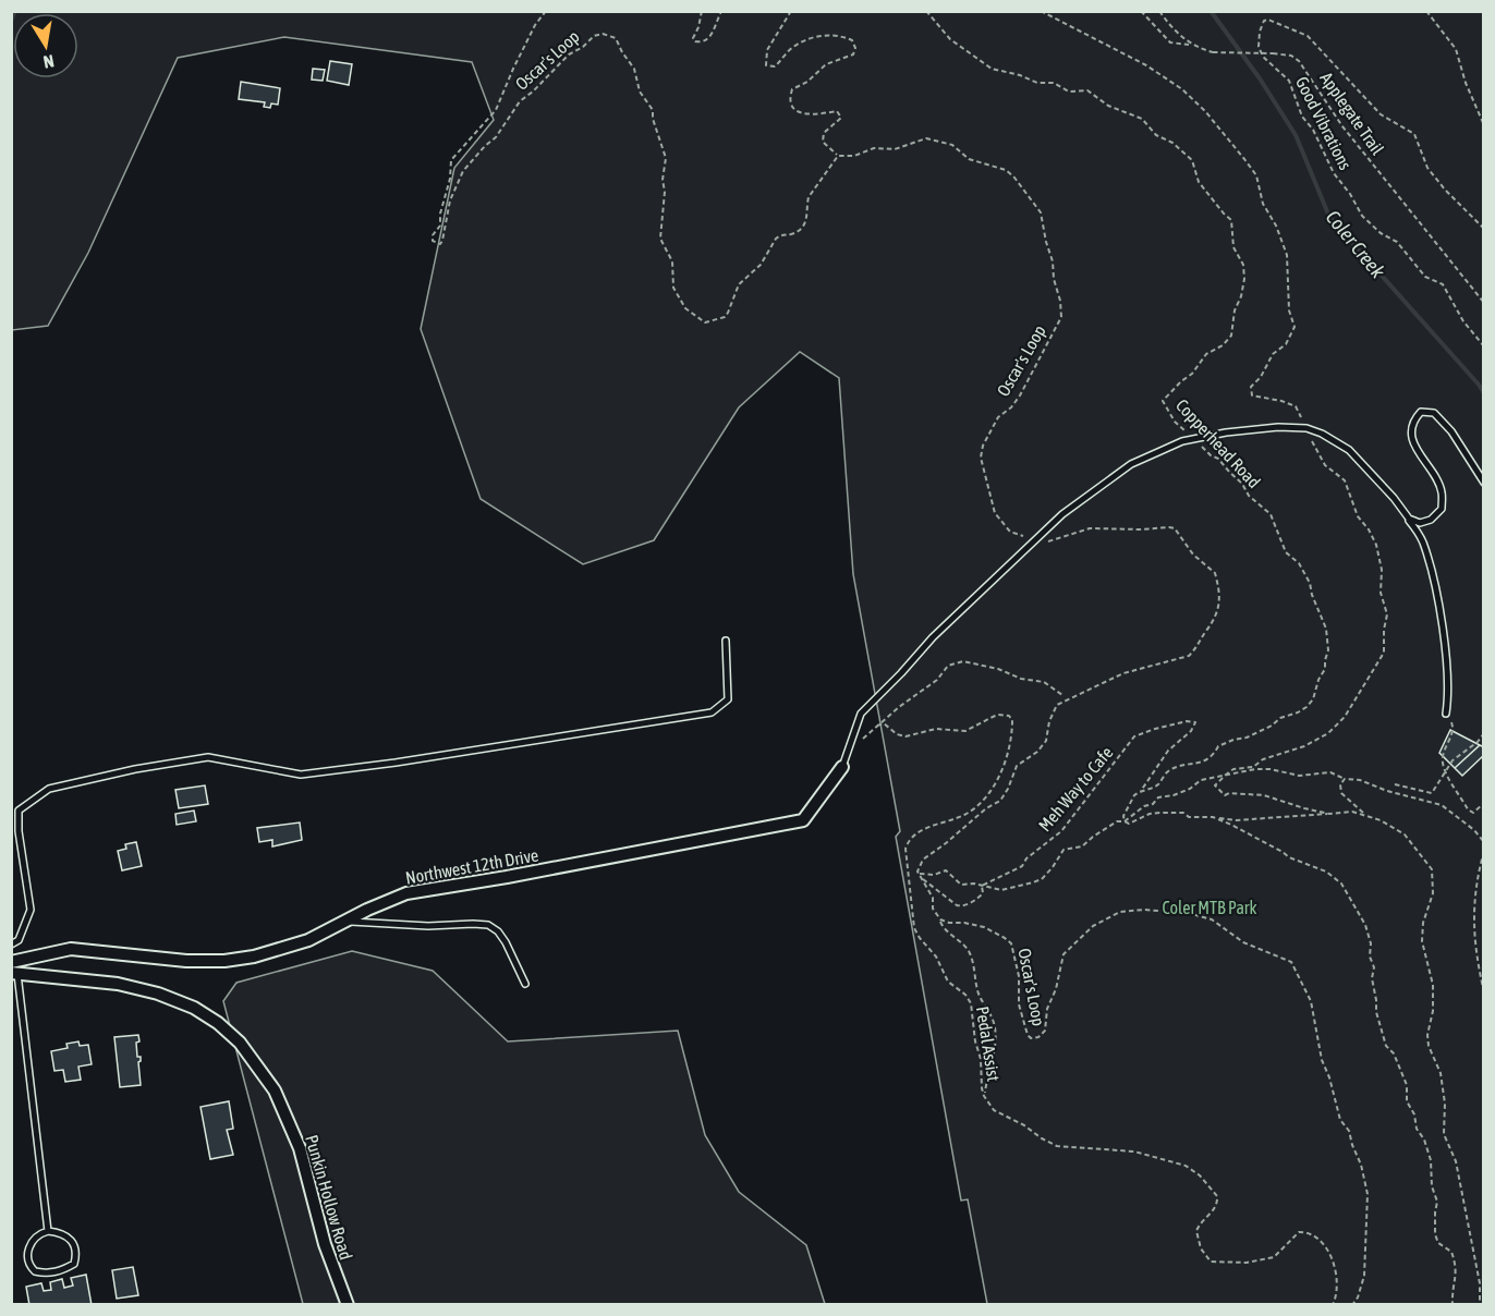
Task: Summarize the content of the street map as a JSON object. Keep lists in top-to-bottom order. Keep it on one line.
{"streets":{"street":["Northwest 12th Drive","Punkin Hollow Road"],"path":["Oscar's Loop","Applegate Trail","Good Vibrations","Copperhead Road","Meh Way to Cafe","Pedal Assist"]},"crossings":[["Copperhead Road","Meh Way to Cafe"]],"water":["Coler Creek"],"parks":["Coler MTB Park"],"north":"bottom"}
